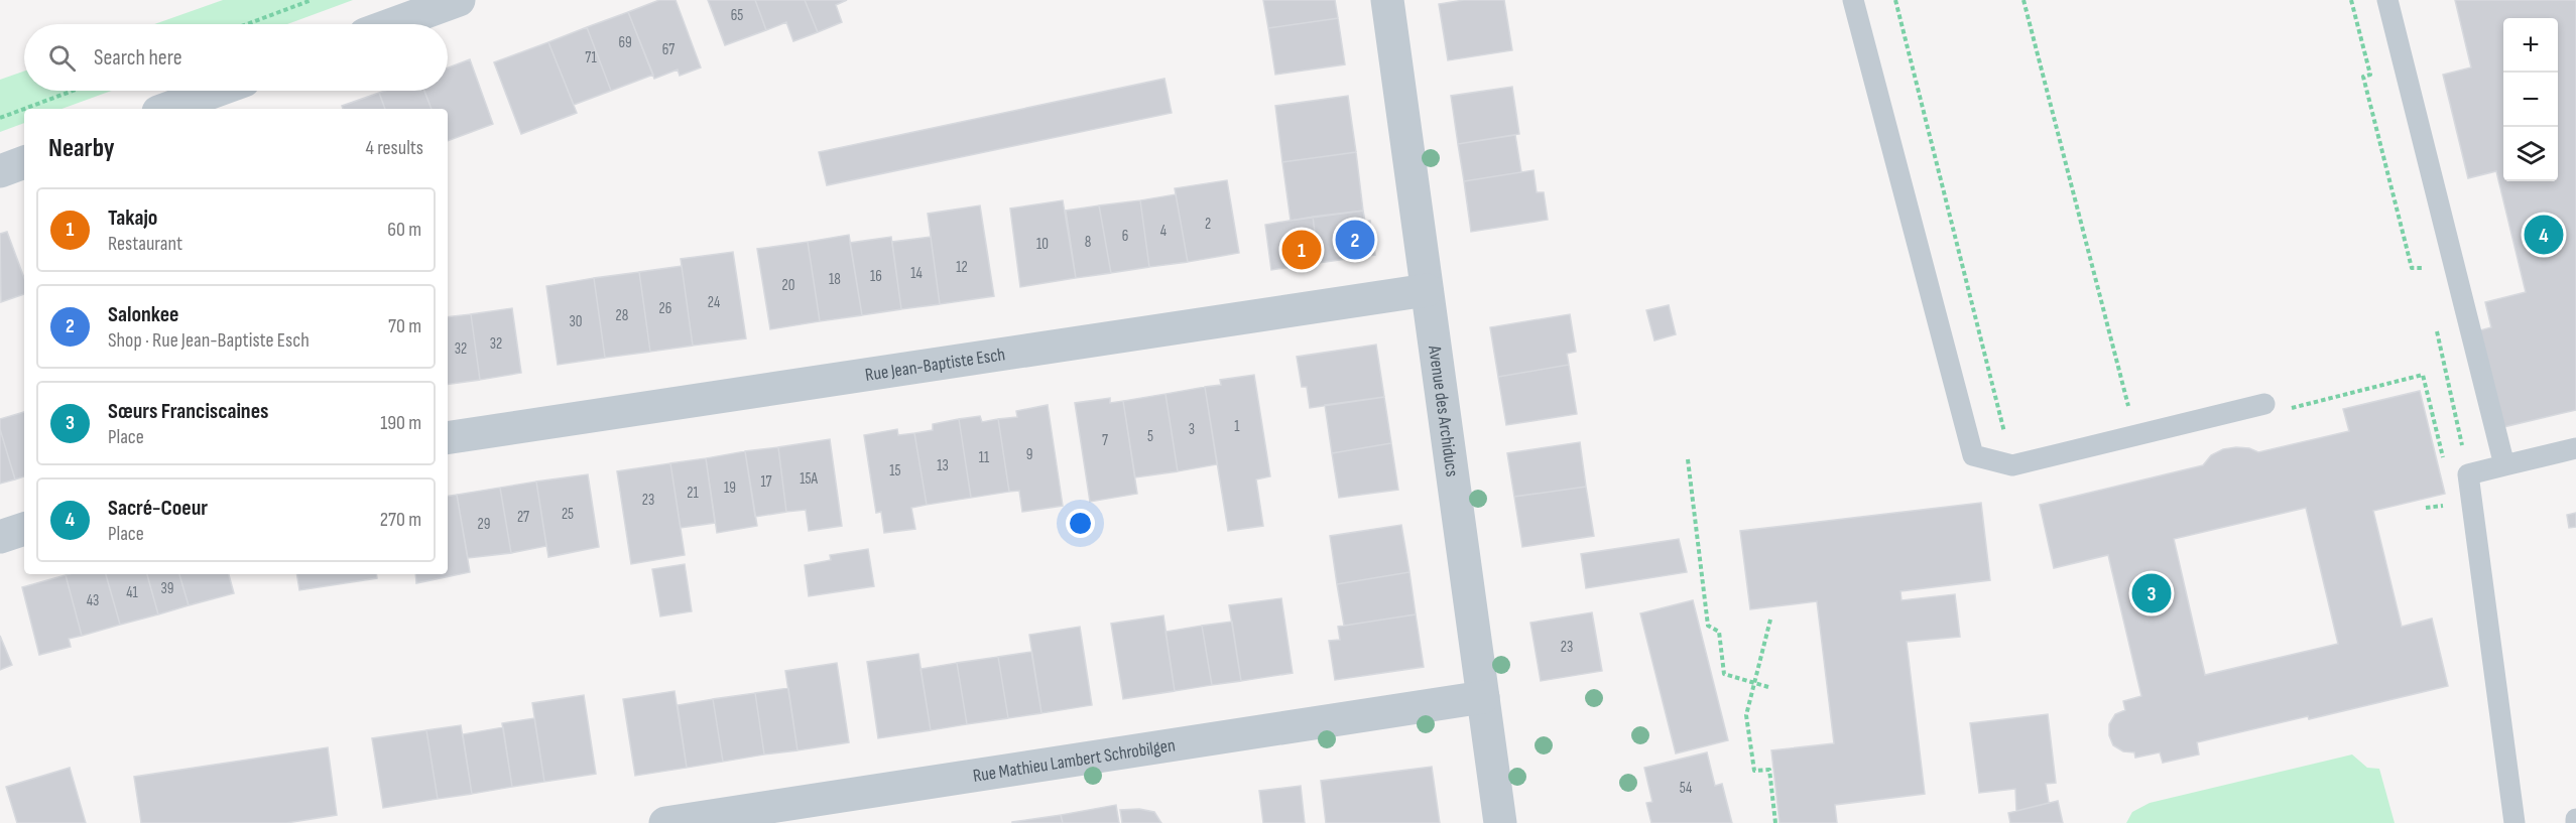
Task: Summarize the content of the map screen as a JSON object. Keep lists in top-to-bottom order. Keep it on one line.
{"streets":{"street":["Rue Jean-Baptiste Esch","Avenue des Archiducs","Rue Mathieu Lambert Schrobilgen"]},"crossings":[["Rue Jean-Baptiste Esch","Avenue des Archiducs"],["Avenue des Archiducs","Rue Mathieu Lambert Schrobilgen"]],"house_numbers":["65","69","67","71","2","4","6","8","10","12","14","16","18","20","24","26","28","30","32","32","1","3","5","7","9","11","13","15","15A","17","19","21","23","25","27","29","39","41","43","23","54"],"page":{"map_buttons":["+","−"],"search":"Search here","heading":["Nearby","4 results"],"list":[{"mark":"1","name":"Takajo","note":"Restaurant","value":"60 m"},{"mark":"2","name":"Salonkee","note":"Shop · Rue Jean-Baptiste Esch","value":"70 m"},{"mark":"3","name":"Sœurs Franciscaines","note":"Place","value":"190 m"},{"mark":"4","name":"Sacré-Coeur","note":"Place","value":"270 m"}],"pins":["4","2","1","3"]}}
